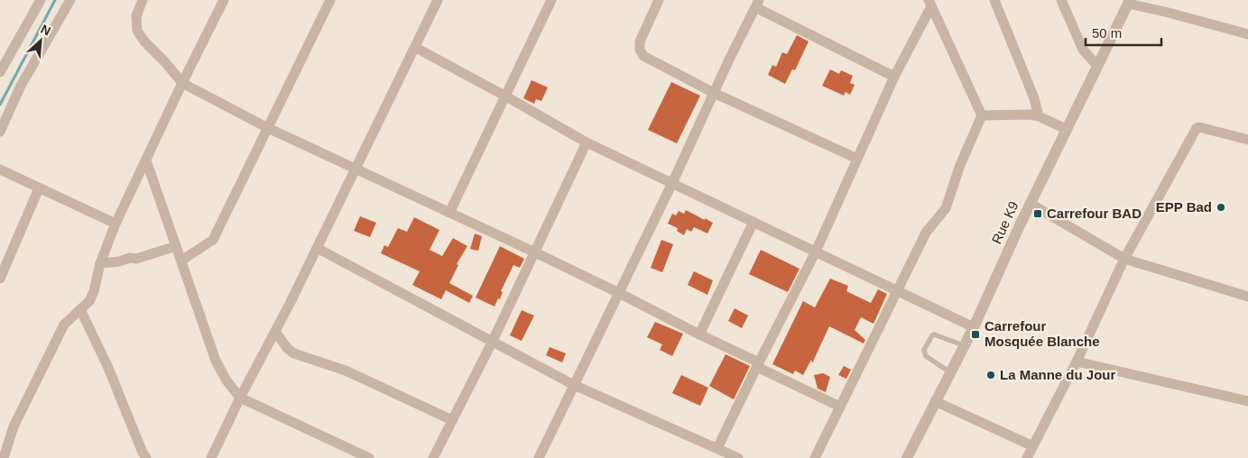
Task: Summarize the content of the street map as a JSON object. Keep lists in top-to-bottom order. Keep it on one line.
{"streets":{"street":["Rue K9"]},"places":{"other":["EPP Bad","La Manne du Jour"],"transit":["Carrefour BAD","Carrefour Mosquée Blanche"]},"scale_bar":"50 m","north":"top right"}
